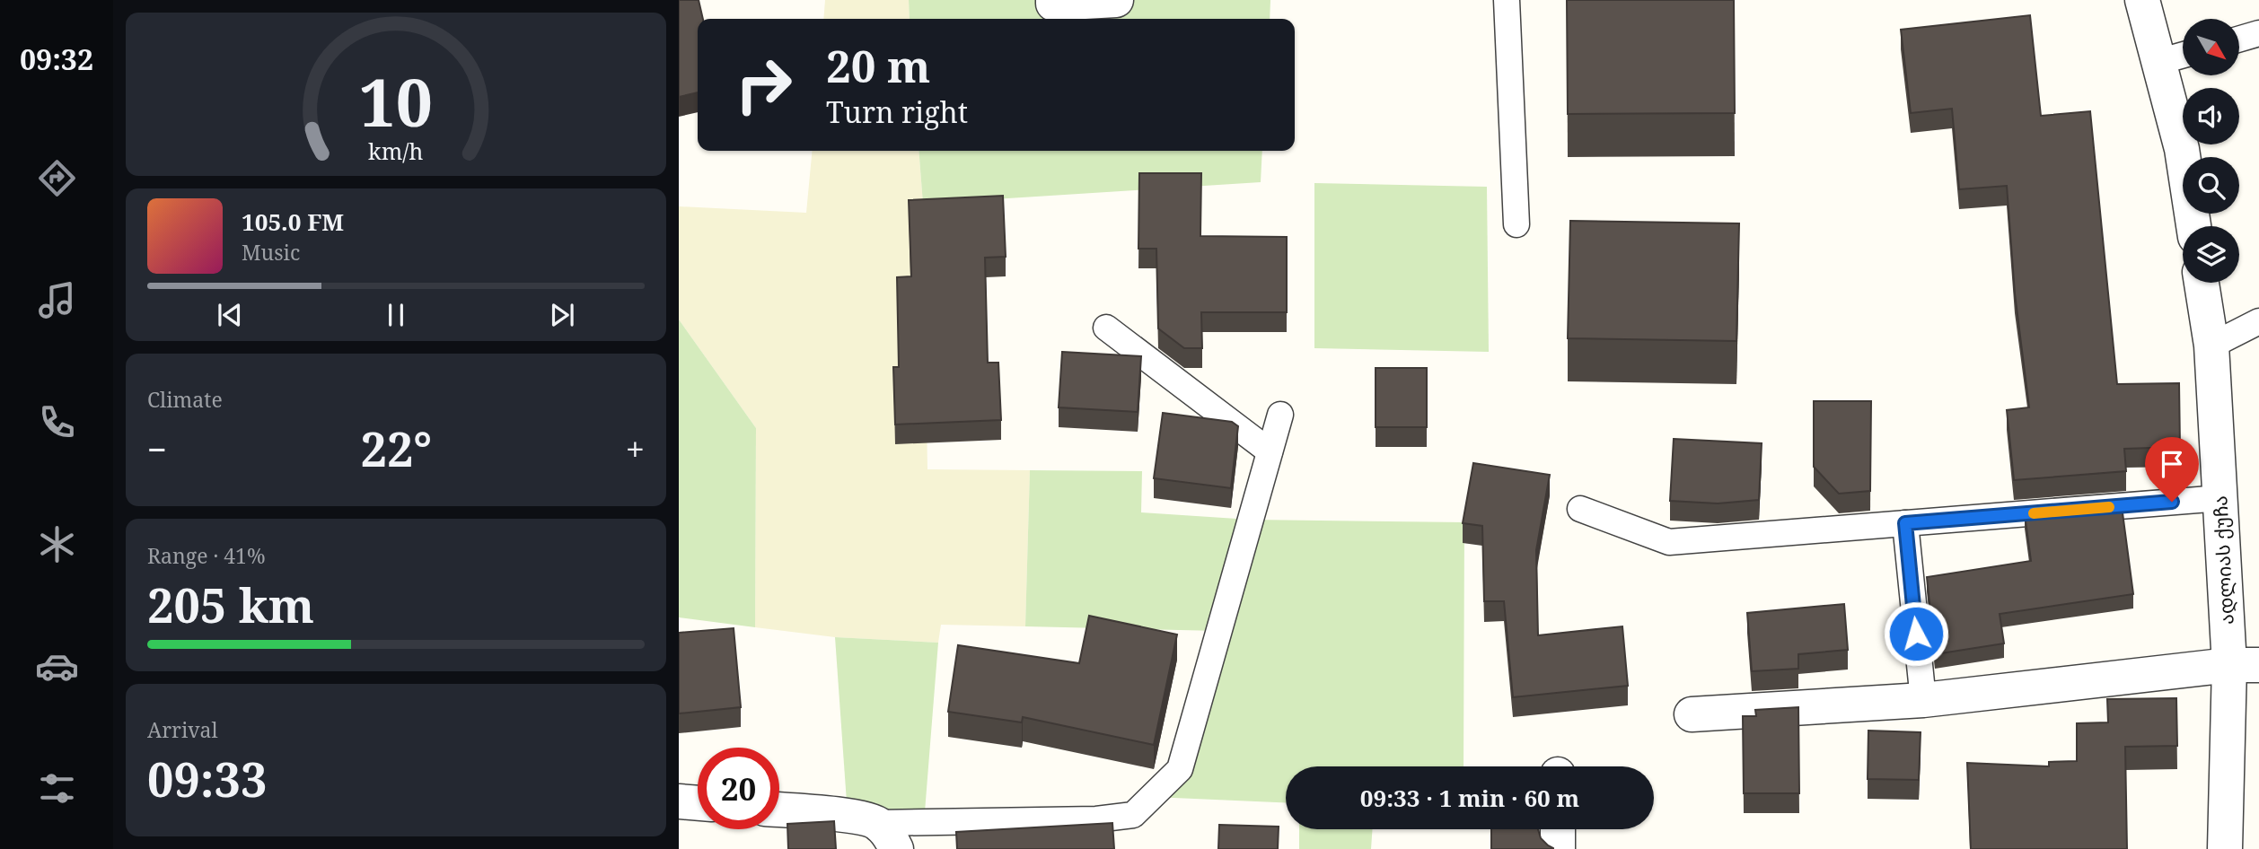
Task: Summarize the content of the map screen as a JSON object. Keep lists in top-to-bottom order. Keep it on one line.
{"streets":{"street":["ადლიას ქუჩა"]},"north":"bottom right","page":{"tabs":"09:32","turn":["20 m","Turn right"],"song":["105.0 FM","Music"],"tile":["Climate",["Range · 41%","205 km"],["Arrival","09:33"]],"heat":["−","22°","+"],"limit":"20","trip":"09:33 · 1 min · 60 m","gauge":["10","km/h"]}}
